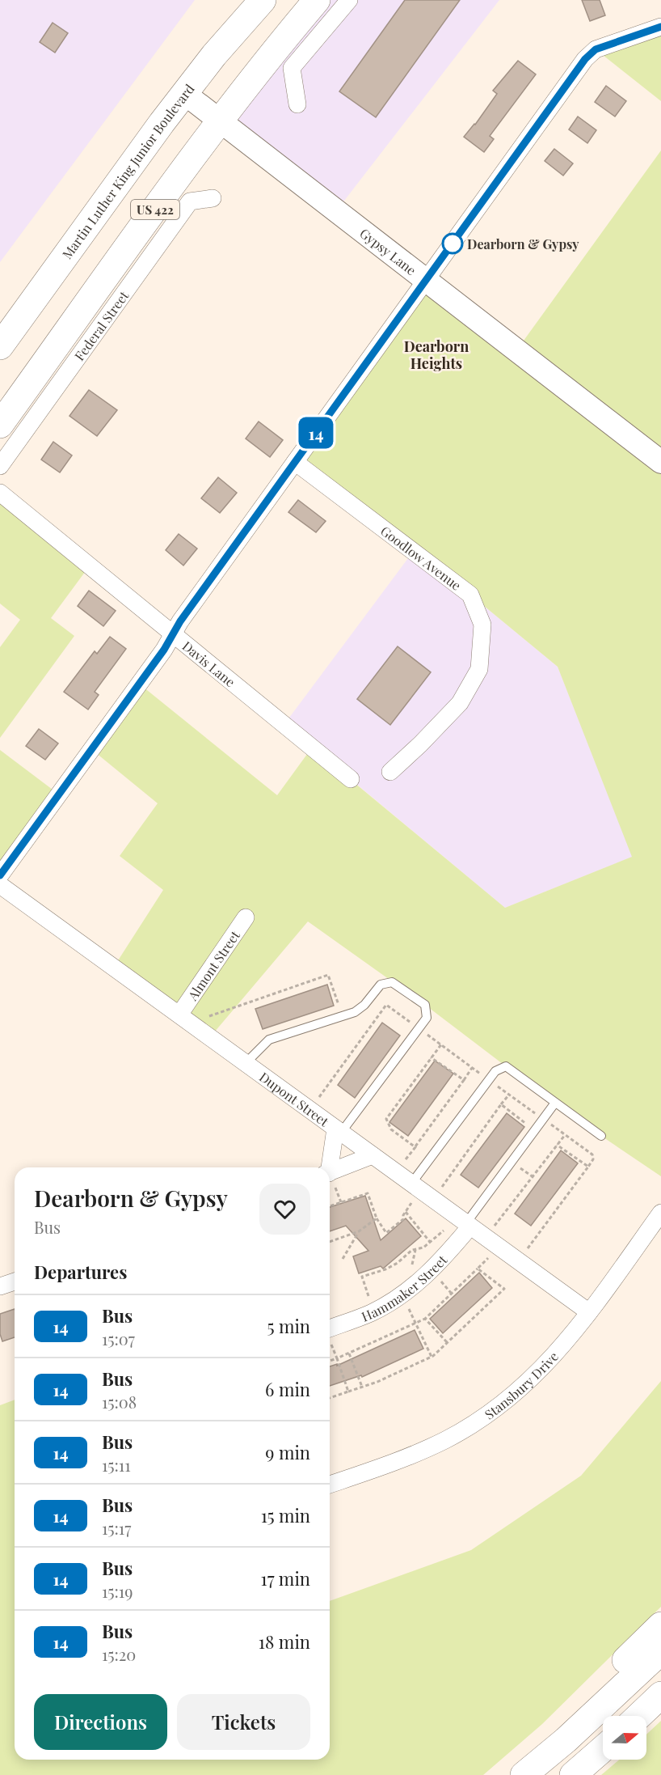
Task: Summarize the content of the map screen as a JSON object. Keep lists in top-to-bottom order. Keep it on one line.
{"streets":{"main road":["Martin Luther King Junior Boulevard","US 422","Gypsy Lane"],"street":["Federal Street","Goodlow Avenue","Davis Lane","Almont Street","Dupont Street","Hammaker Street","Stansbury Drive"]},"crossings":[["Martin Luther King Junior Boulevard","Gypsy Lane"],["US 422","Gypsy Lane"],["Almont Street","Dupont Street"],["Dupont Street","Hammaker Street"],["Dupont Street","Stansbury Drive"]],"districts":["Dearborn Heights"],"places":["Dearborn & Gypsy"],"lines":["bus line 14"],"north":"right","page":{"on_map":"14","heading":[["Dearborn & Gypsy","Bus"],"Departures"],"list":[{"mark":"14","name":"Bus","note":"15:07","value":"5 min"},{"mark":"14","name":"Bus","note":"15:08","value":"6 min"},{"mark":"14","name":"Bus","note":"15:11","value":"9 min"},{"mark":"14","name":"Bus","note":"15:17","value":"15 min"},{"mark":"14","name":"Bus","note":"15:19","value":"17 min"},{"mark":"14","name":"Bus","note":"15:20","value":"18 min"}],"buttons":["Directions","Tickets"]}}
